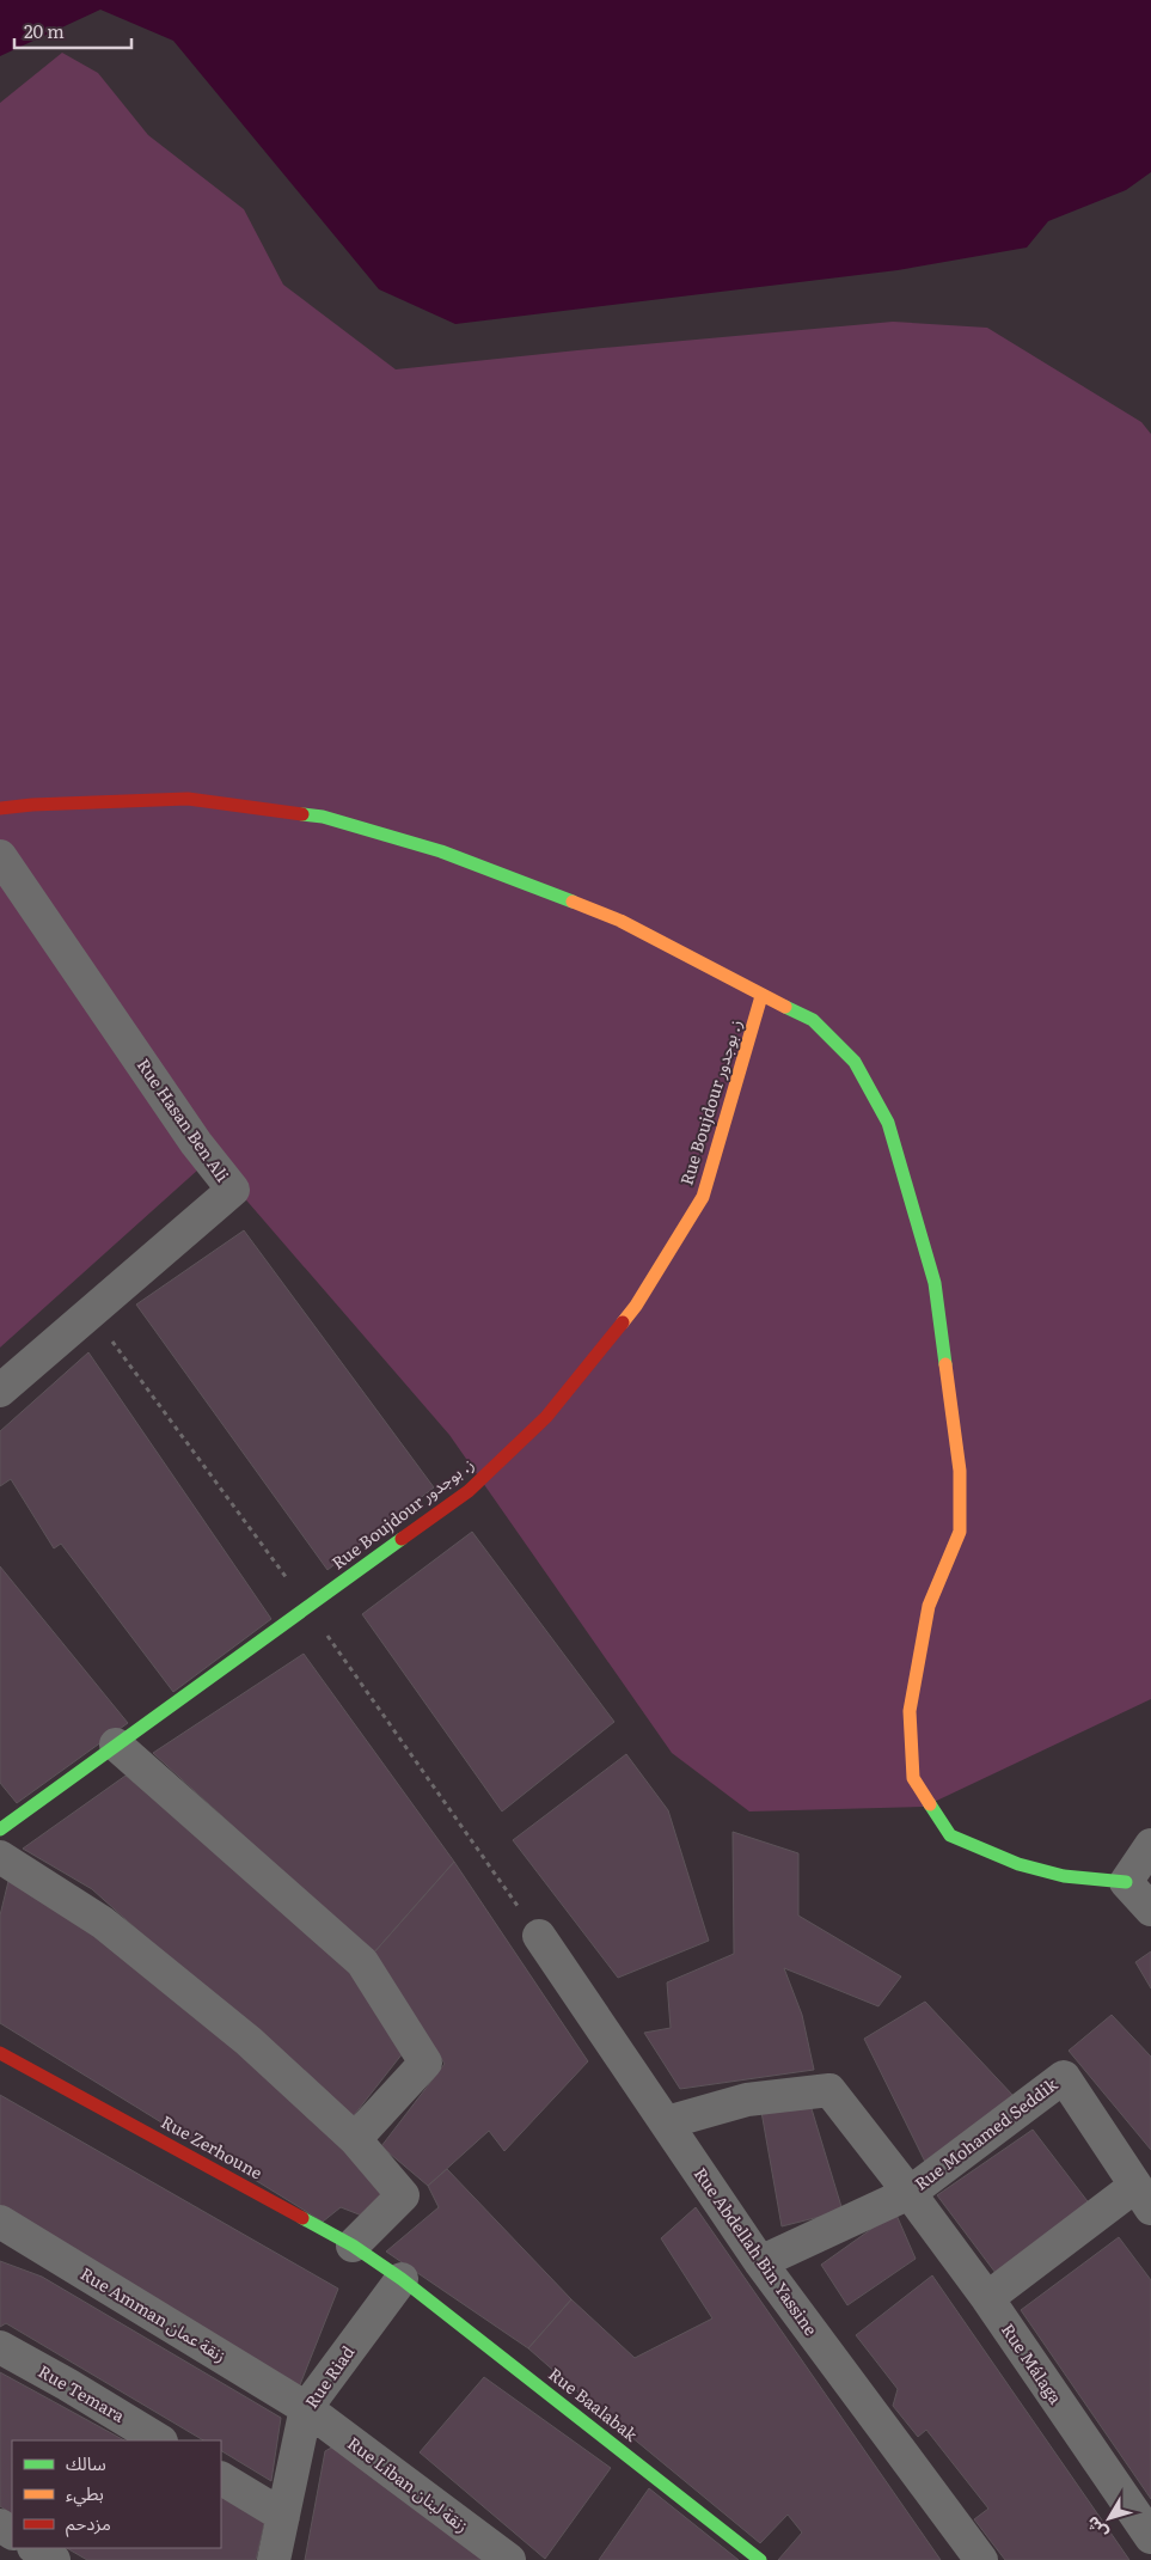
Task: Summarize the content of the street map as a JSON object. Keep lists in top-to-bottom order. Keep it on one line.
{"streets":{"street":["Rue Boujdour ز. بوجدور","Rue Hasan Ben Ali","Rue Mohamed Seddik","Rue Zerhoune","Rue Abdellah Bin Yassine","Rue Amman زنقة عمان","Rue Málaga","Rue Riad","Rue Temara","Rue Baalabak","Rue Liban زنقة لبنان"]},"crossings":[["Rue Mohamed Seddik","Rue Abdellah Bin Yassine"],["Rue Mohamed Seddik","Rue Málaga"],["Rue Zerhoune","Rue Riad"],["Rue Zerhoune","Rue Baalabak"],["Rue Amman زنقة عمان","Rue Riad"],["Rue Amman زنقة عمان","Rue Liban زنقة لبنان"],["Rue Riad","Rue Baalabak"],["Rue Riad","Rue Liban زنقة لبنان"]],"legend":["سالك","بطيء","مزدحم"],"scale_bar":"20 m","north":"bottom left"}
